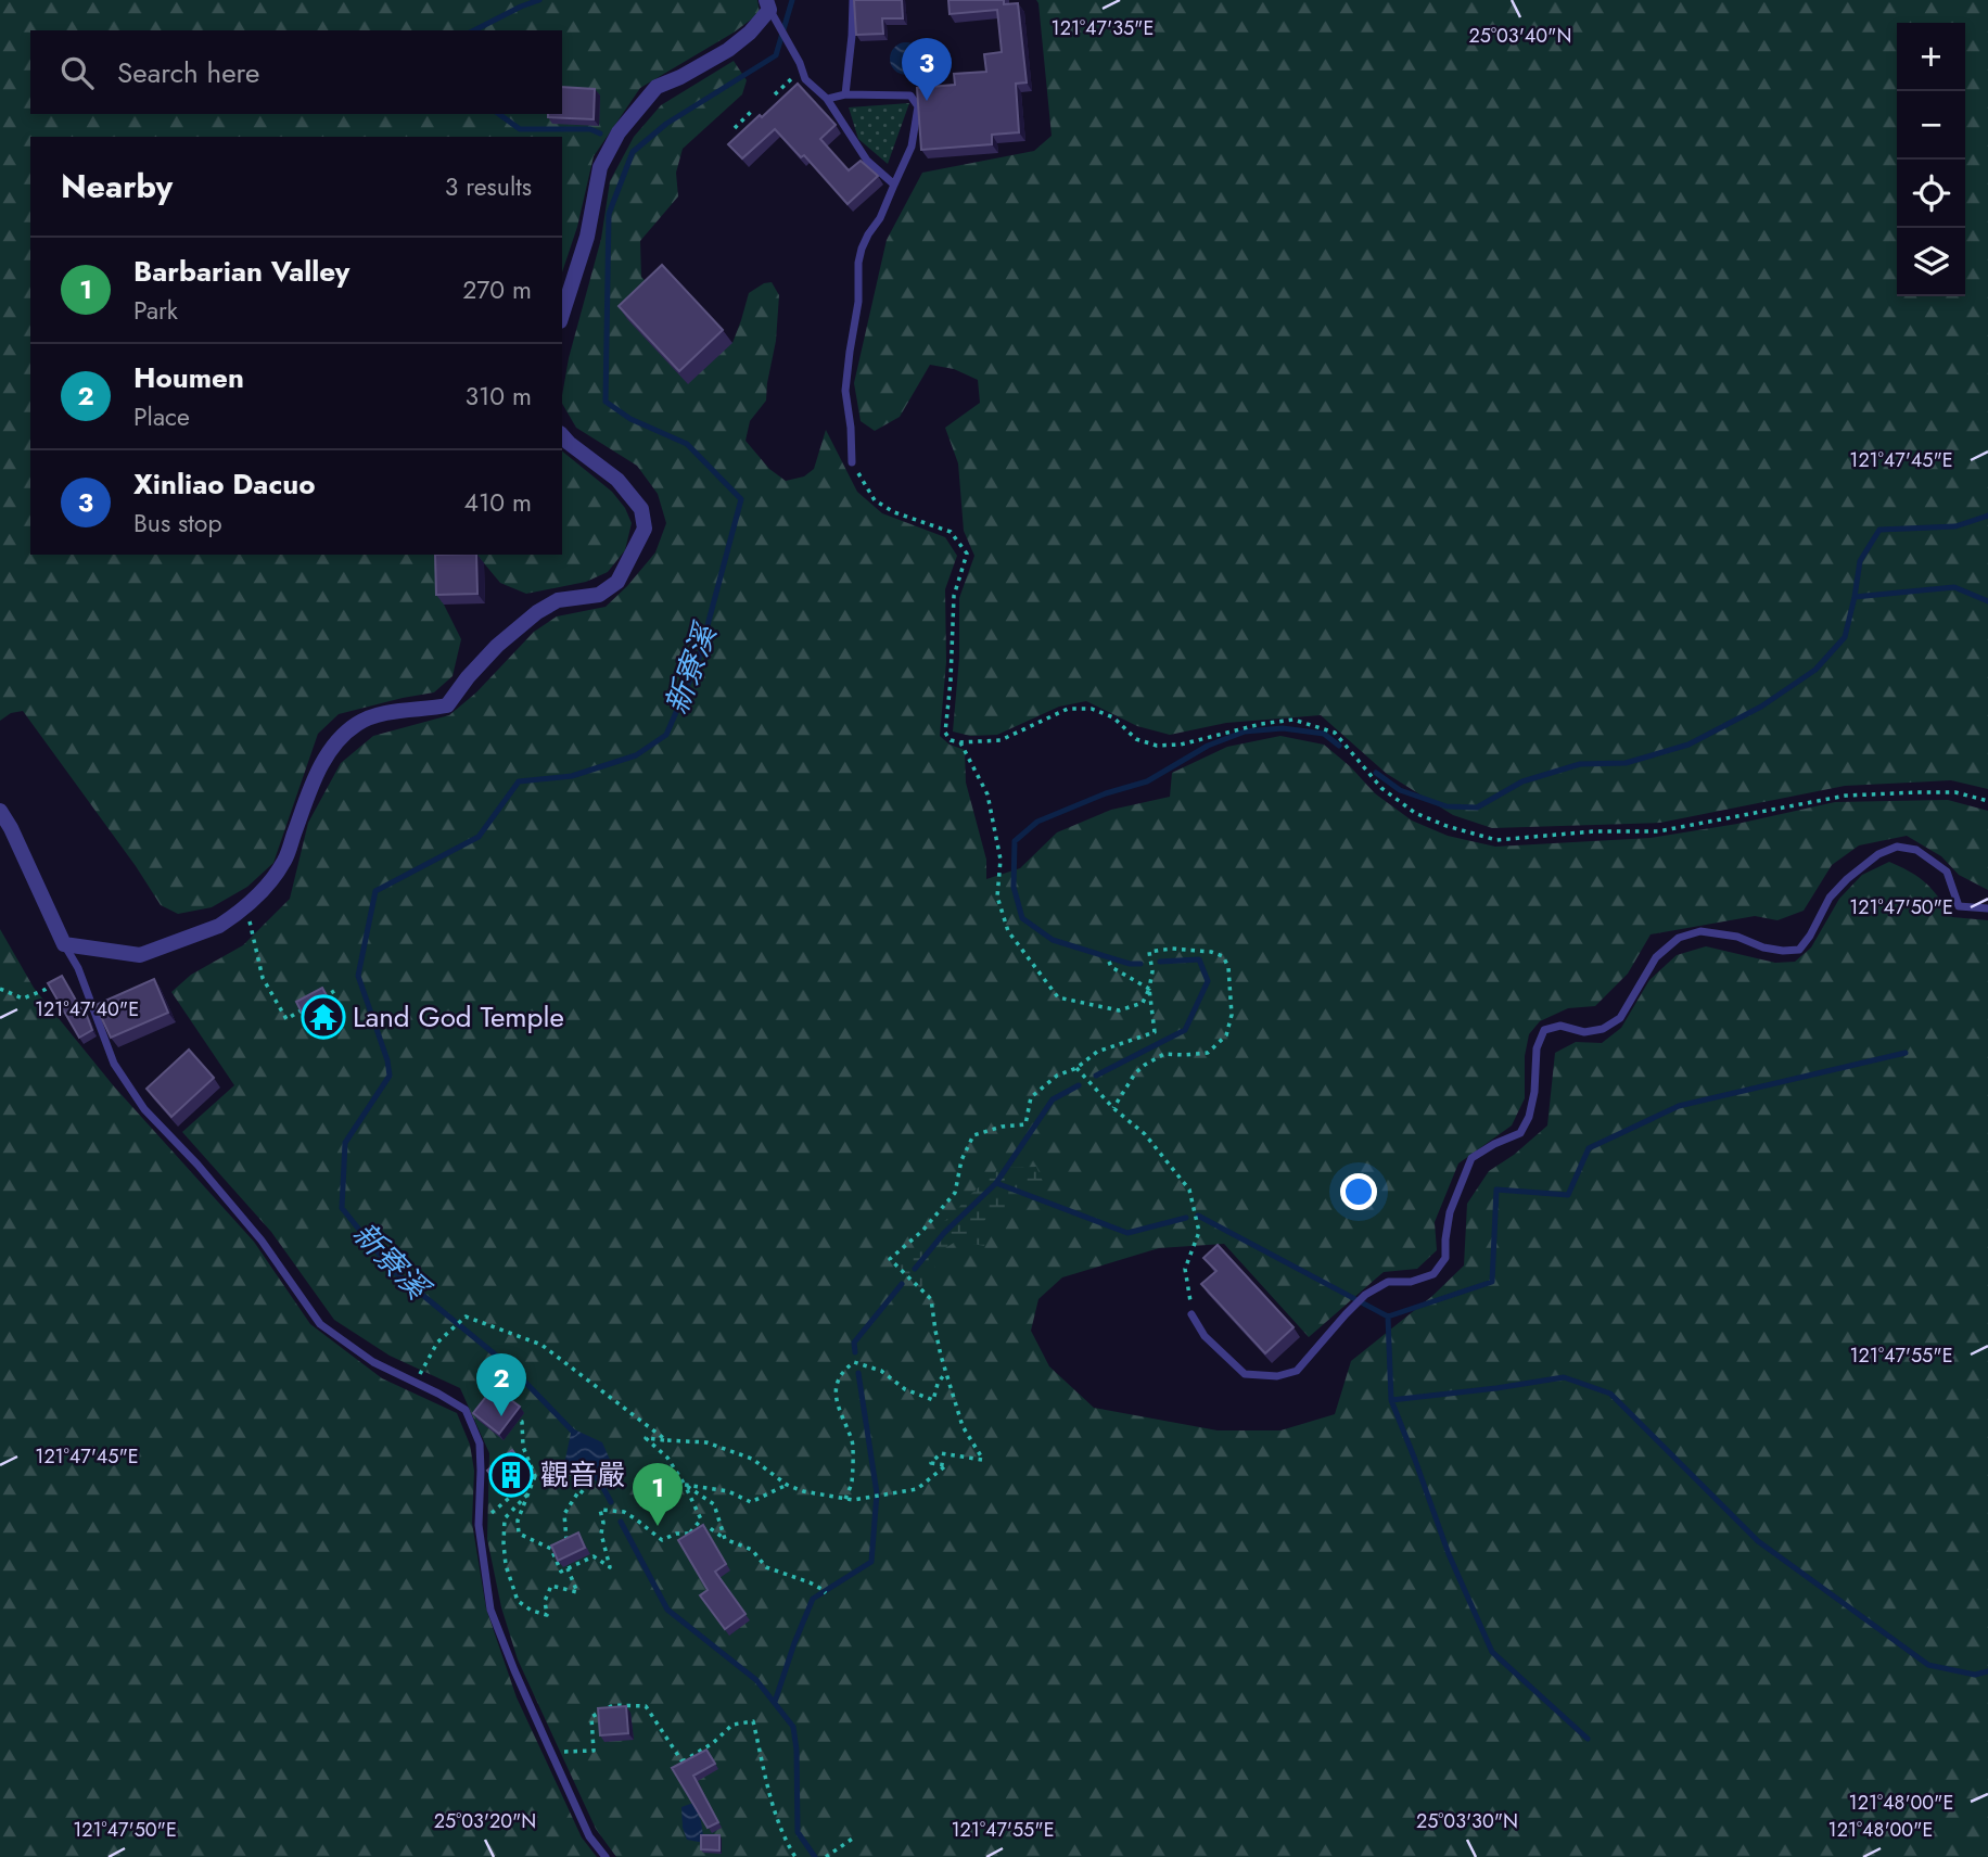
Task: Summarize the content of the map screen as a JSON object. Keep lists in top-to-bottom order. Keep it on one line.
{"water":["新寮溪"],"places":{"temple":["Land God Temple"],"building":["觀音嚴"]},"page":{"map_buttons":["+","−"],"search":"Search here","pins":["3","2","1"],"heading":["Nearby","3 results"],"list":[{"mark":"1","name":"Barbarian Valley","note":"Park","value":"270 m"},{"mark":"2","name":"Houmen","note":"Place","value":"310 m"},{"mark":"3","name":"Xinliao Dacuo","note":"Bus stop","value":"410 m"}]},"coordinates":["121°47'35\"E","25°03'40\"N","121°47'45\"E","121°47'50\"E","121°47'40\"E","121°47'55\"E","121°48'00\"E","25°03'20\"N","25°03'30\"N"]}
